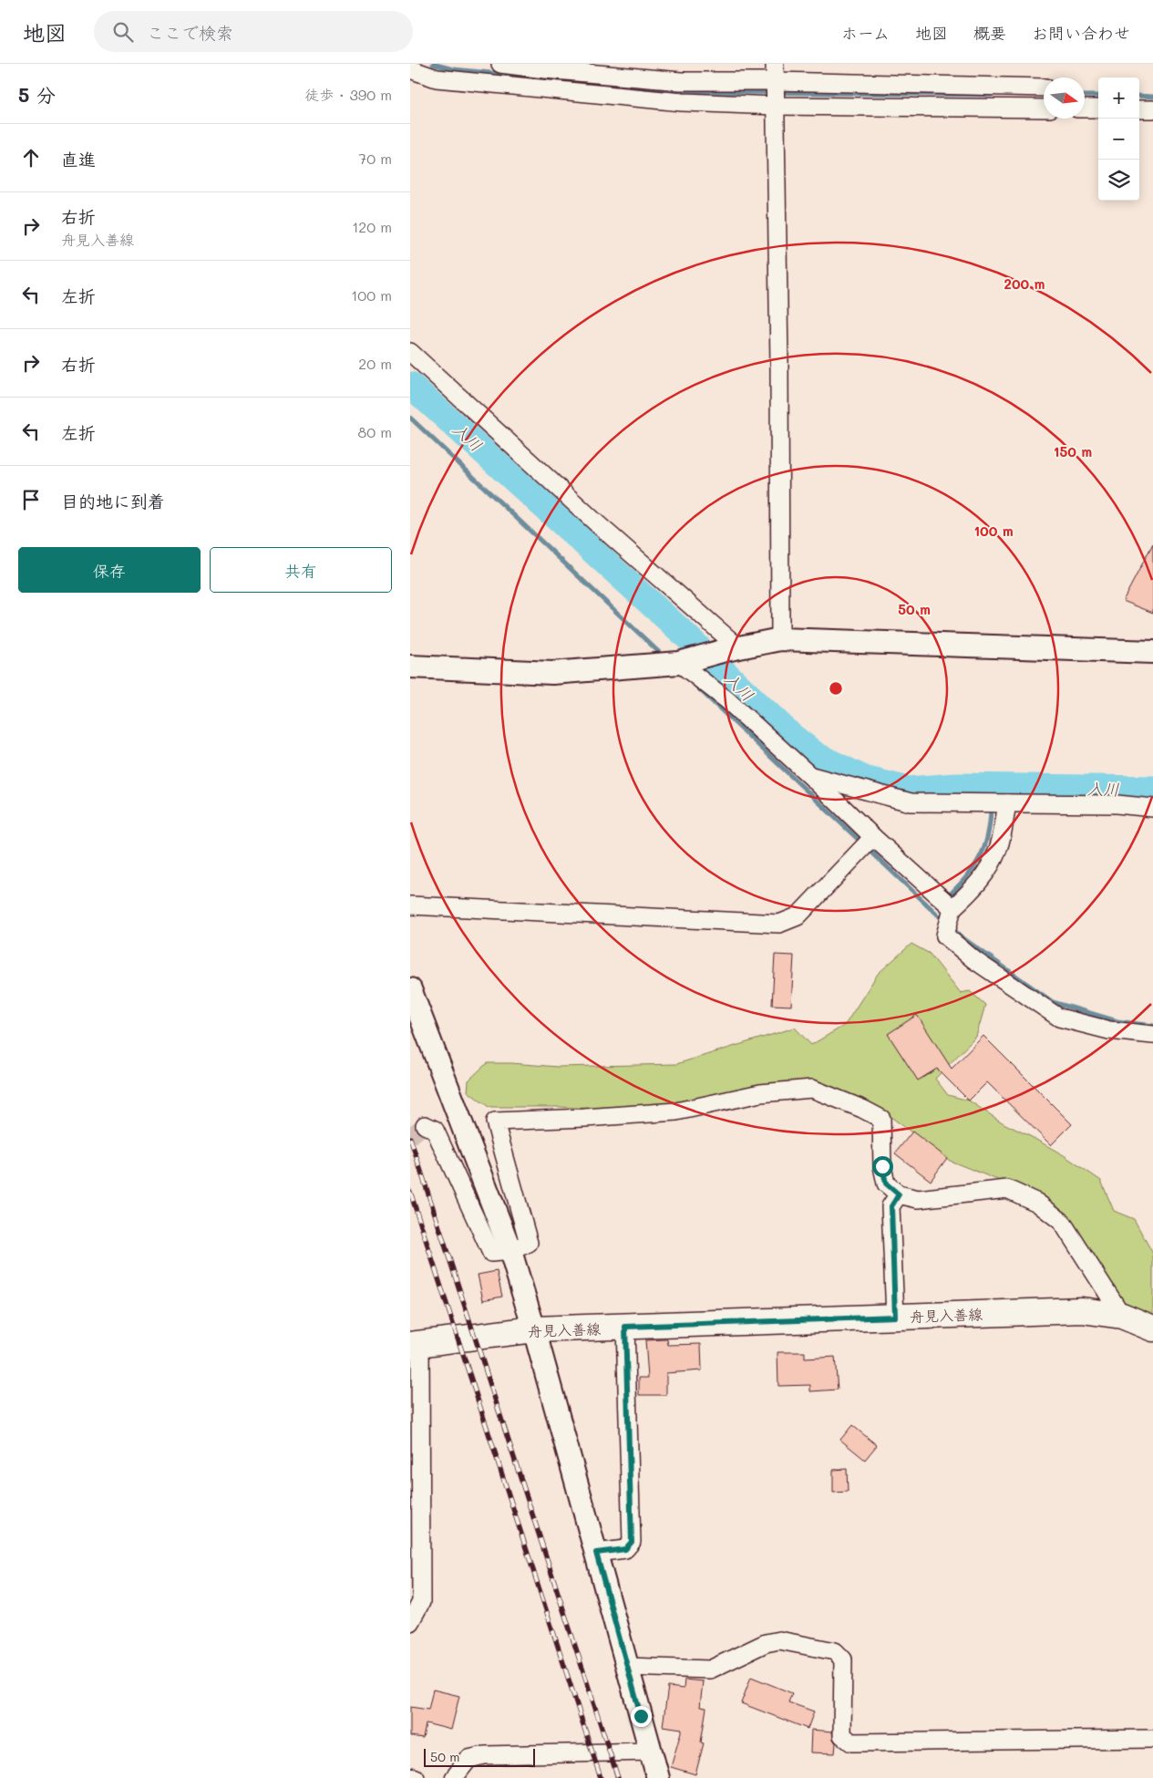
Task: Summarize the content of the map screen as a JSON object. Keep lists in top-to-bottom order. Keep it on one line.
{"streets":{"main road":["舟見入善線"]},"water":["入川"],"scale_bar":"50 m","north":"right","page":{"header":"地図","search":"ここで検索","nav":["ホーム","地図","概要","お問い合わせ"],"heading":["5 分","徒歩 · 390 m"],"map_buttons":["+","−"],"list":[["直進","70 m"],["右折","舟見入善線","120 m"],["左折","100 m"],["右折","20 m"],["左折","80 m"],"目的地に到着"],"buttons":["保存","共有"],"scale":"50 m"},"rings":["200 m","150 m","100 m","50 m"]}
